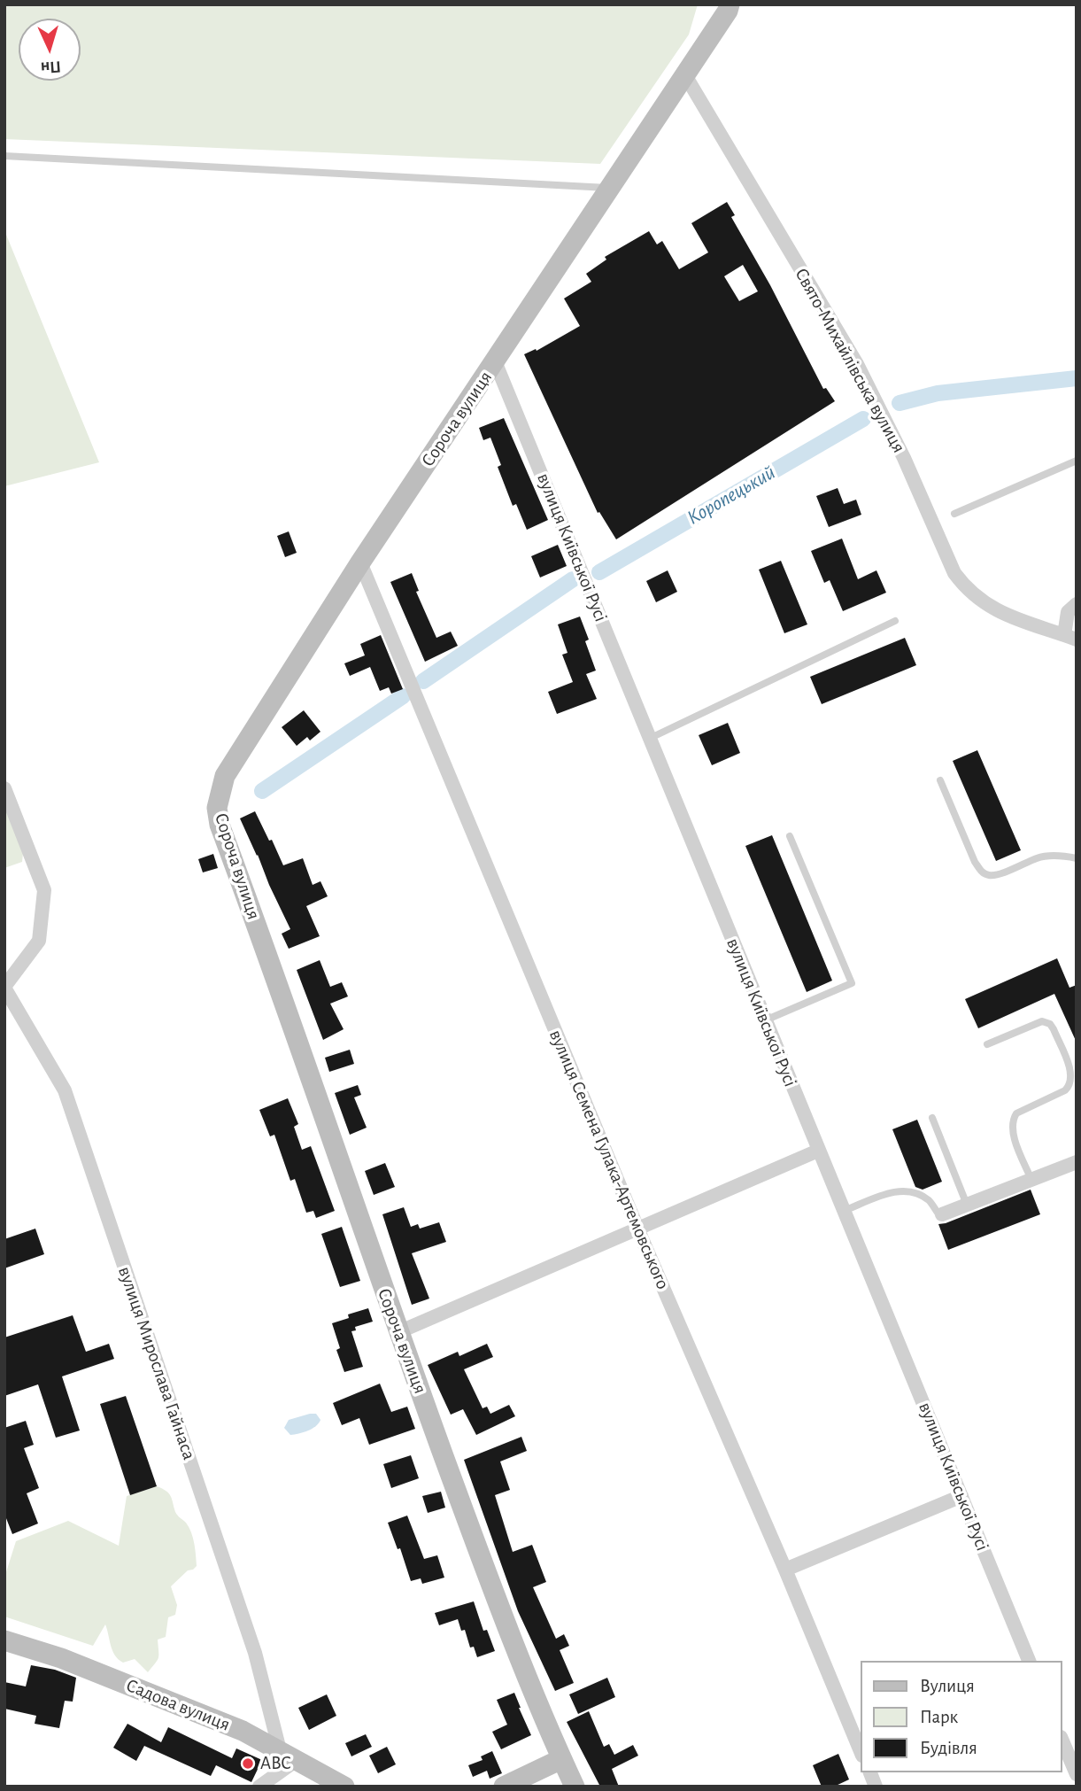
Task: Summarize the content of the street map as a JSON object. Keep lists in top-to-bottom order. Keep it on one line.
{"streets":{"main road":["Сороча вулиця","Садова вулиця"],"street":["Свято-Михайлівська вулиця","вулиця Київської Русі","вулиця Семена Гулака-Артемовського","вулиця Мирослава Гайнаса"]},"crossings":[["Свято-Михайлівська вулиця","Сороча вулиця"],["Сороча вулиця","вулиця Київської Русі"],["Сороча вулиця","вулиця Семена Гулака-Артемовського"],["вулиця Мирослава Гайнаса","Садова вулиця"]],"water":["Коропецький"],"places":["ABC"],"legend":["Вулиця","Парк","Будівля"],"north":"bottom"}
